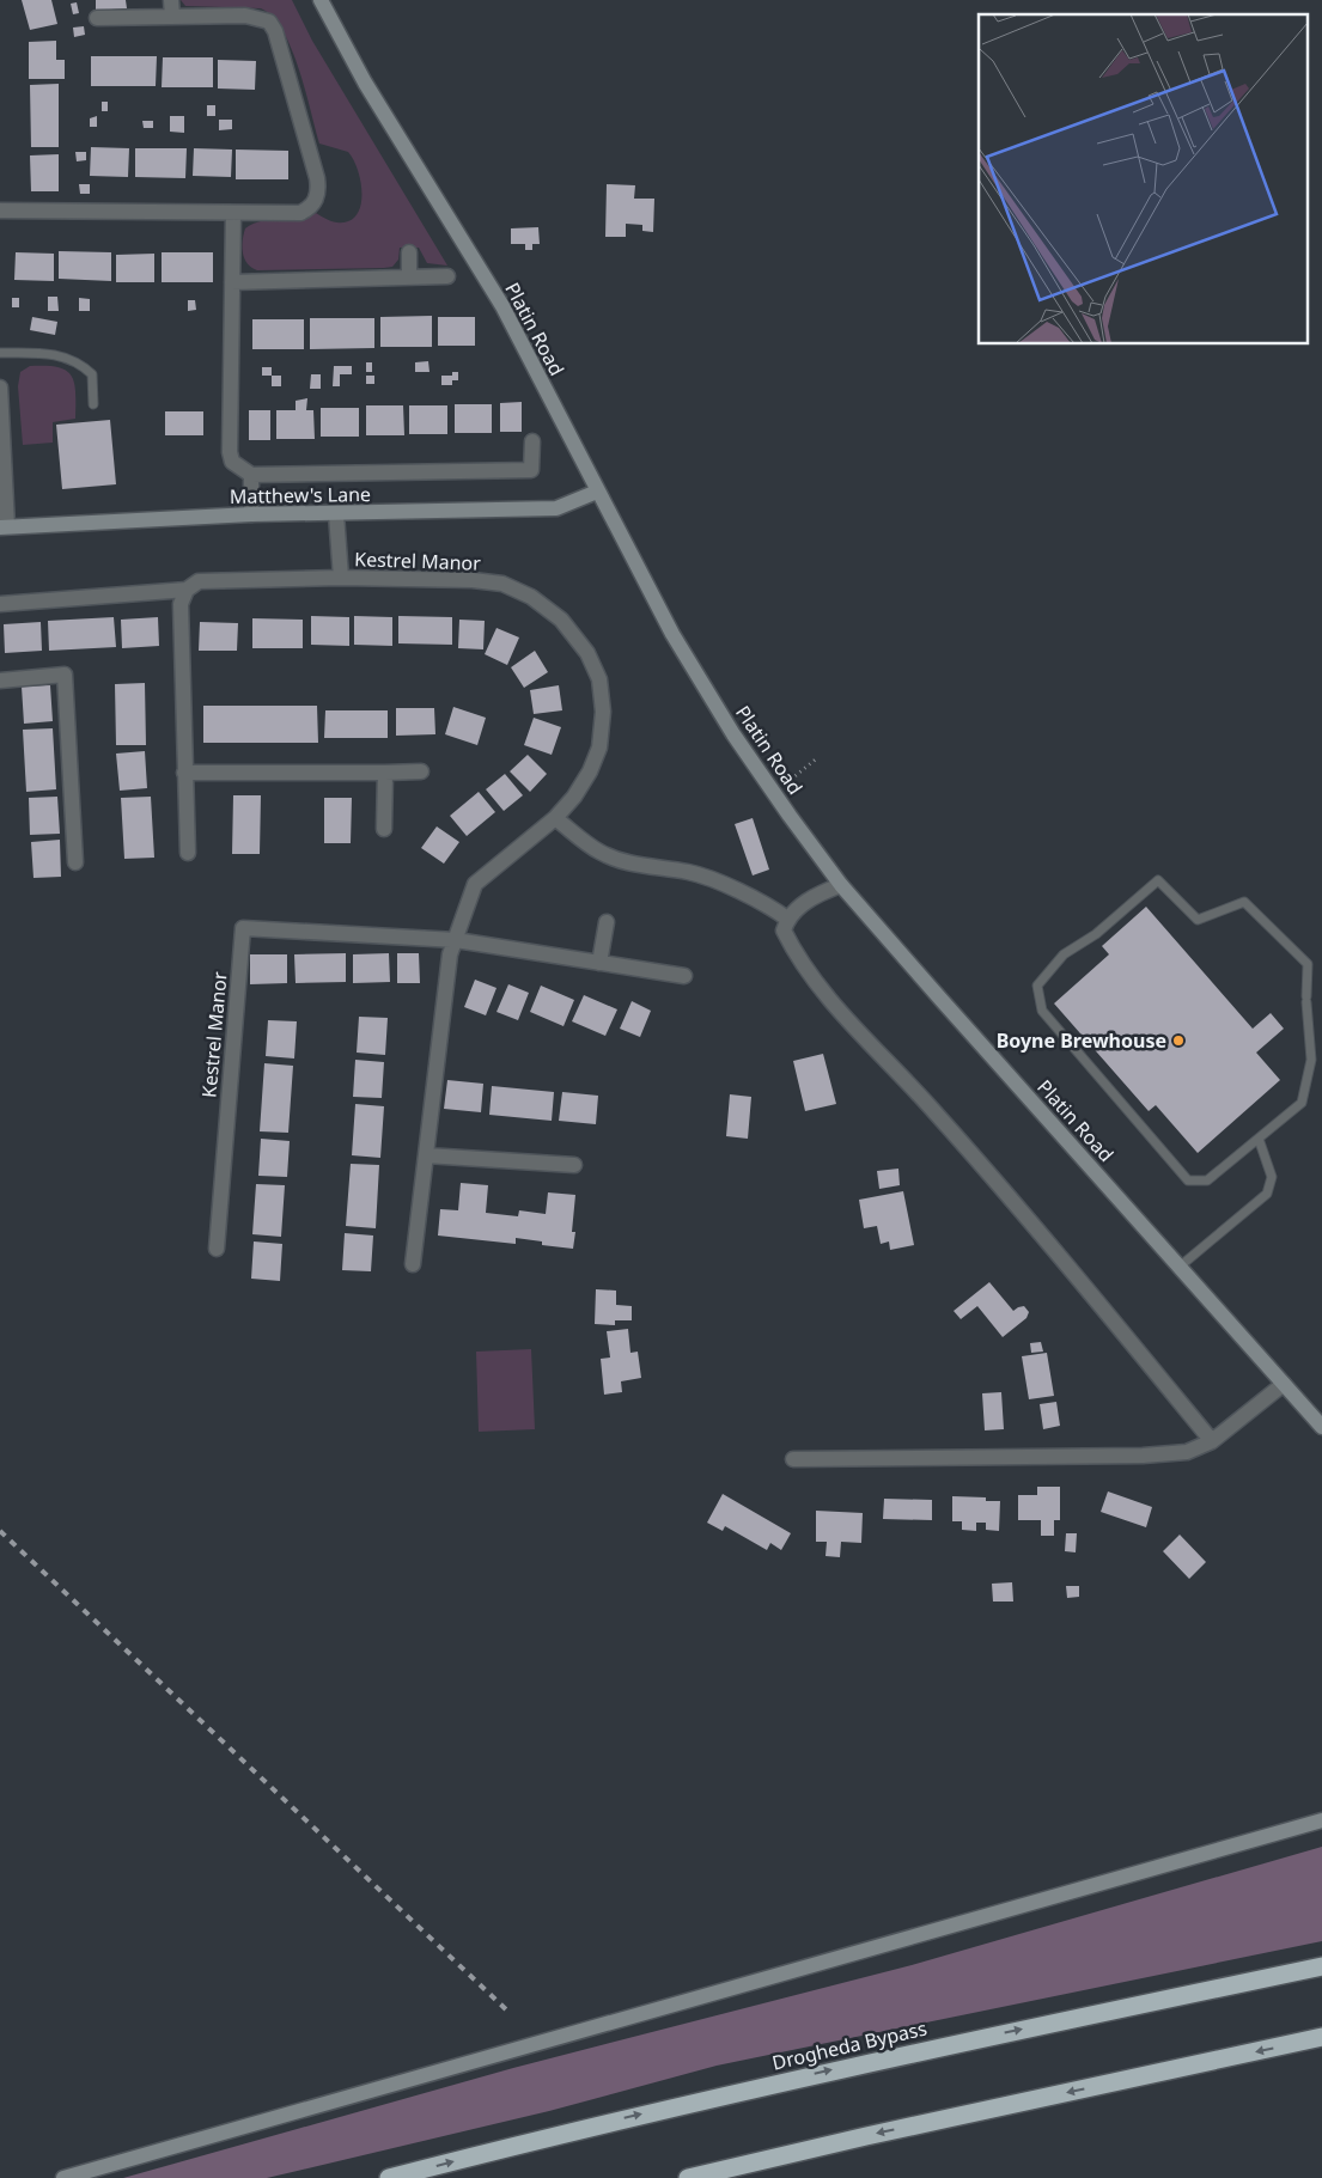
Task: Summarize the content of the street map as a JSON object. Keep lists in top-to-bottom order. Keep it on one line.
{"streets":{"highway":["Drogheda Bypass"],"street":["Platin Road","Matthew's Lane","Kestrel Manor"]},"crossings":[["Platin Road","Matthew's Lane"],["Matthew's Lane","Kestrel Manor"]],"places":["Boyne Brewhouse"]}
